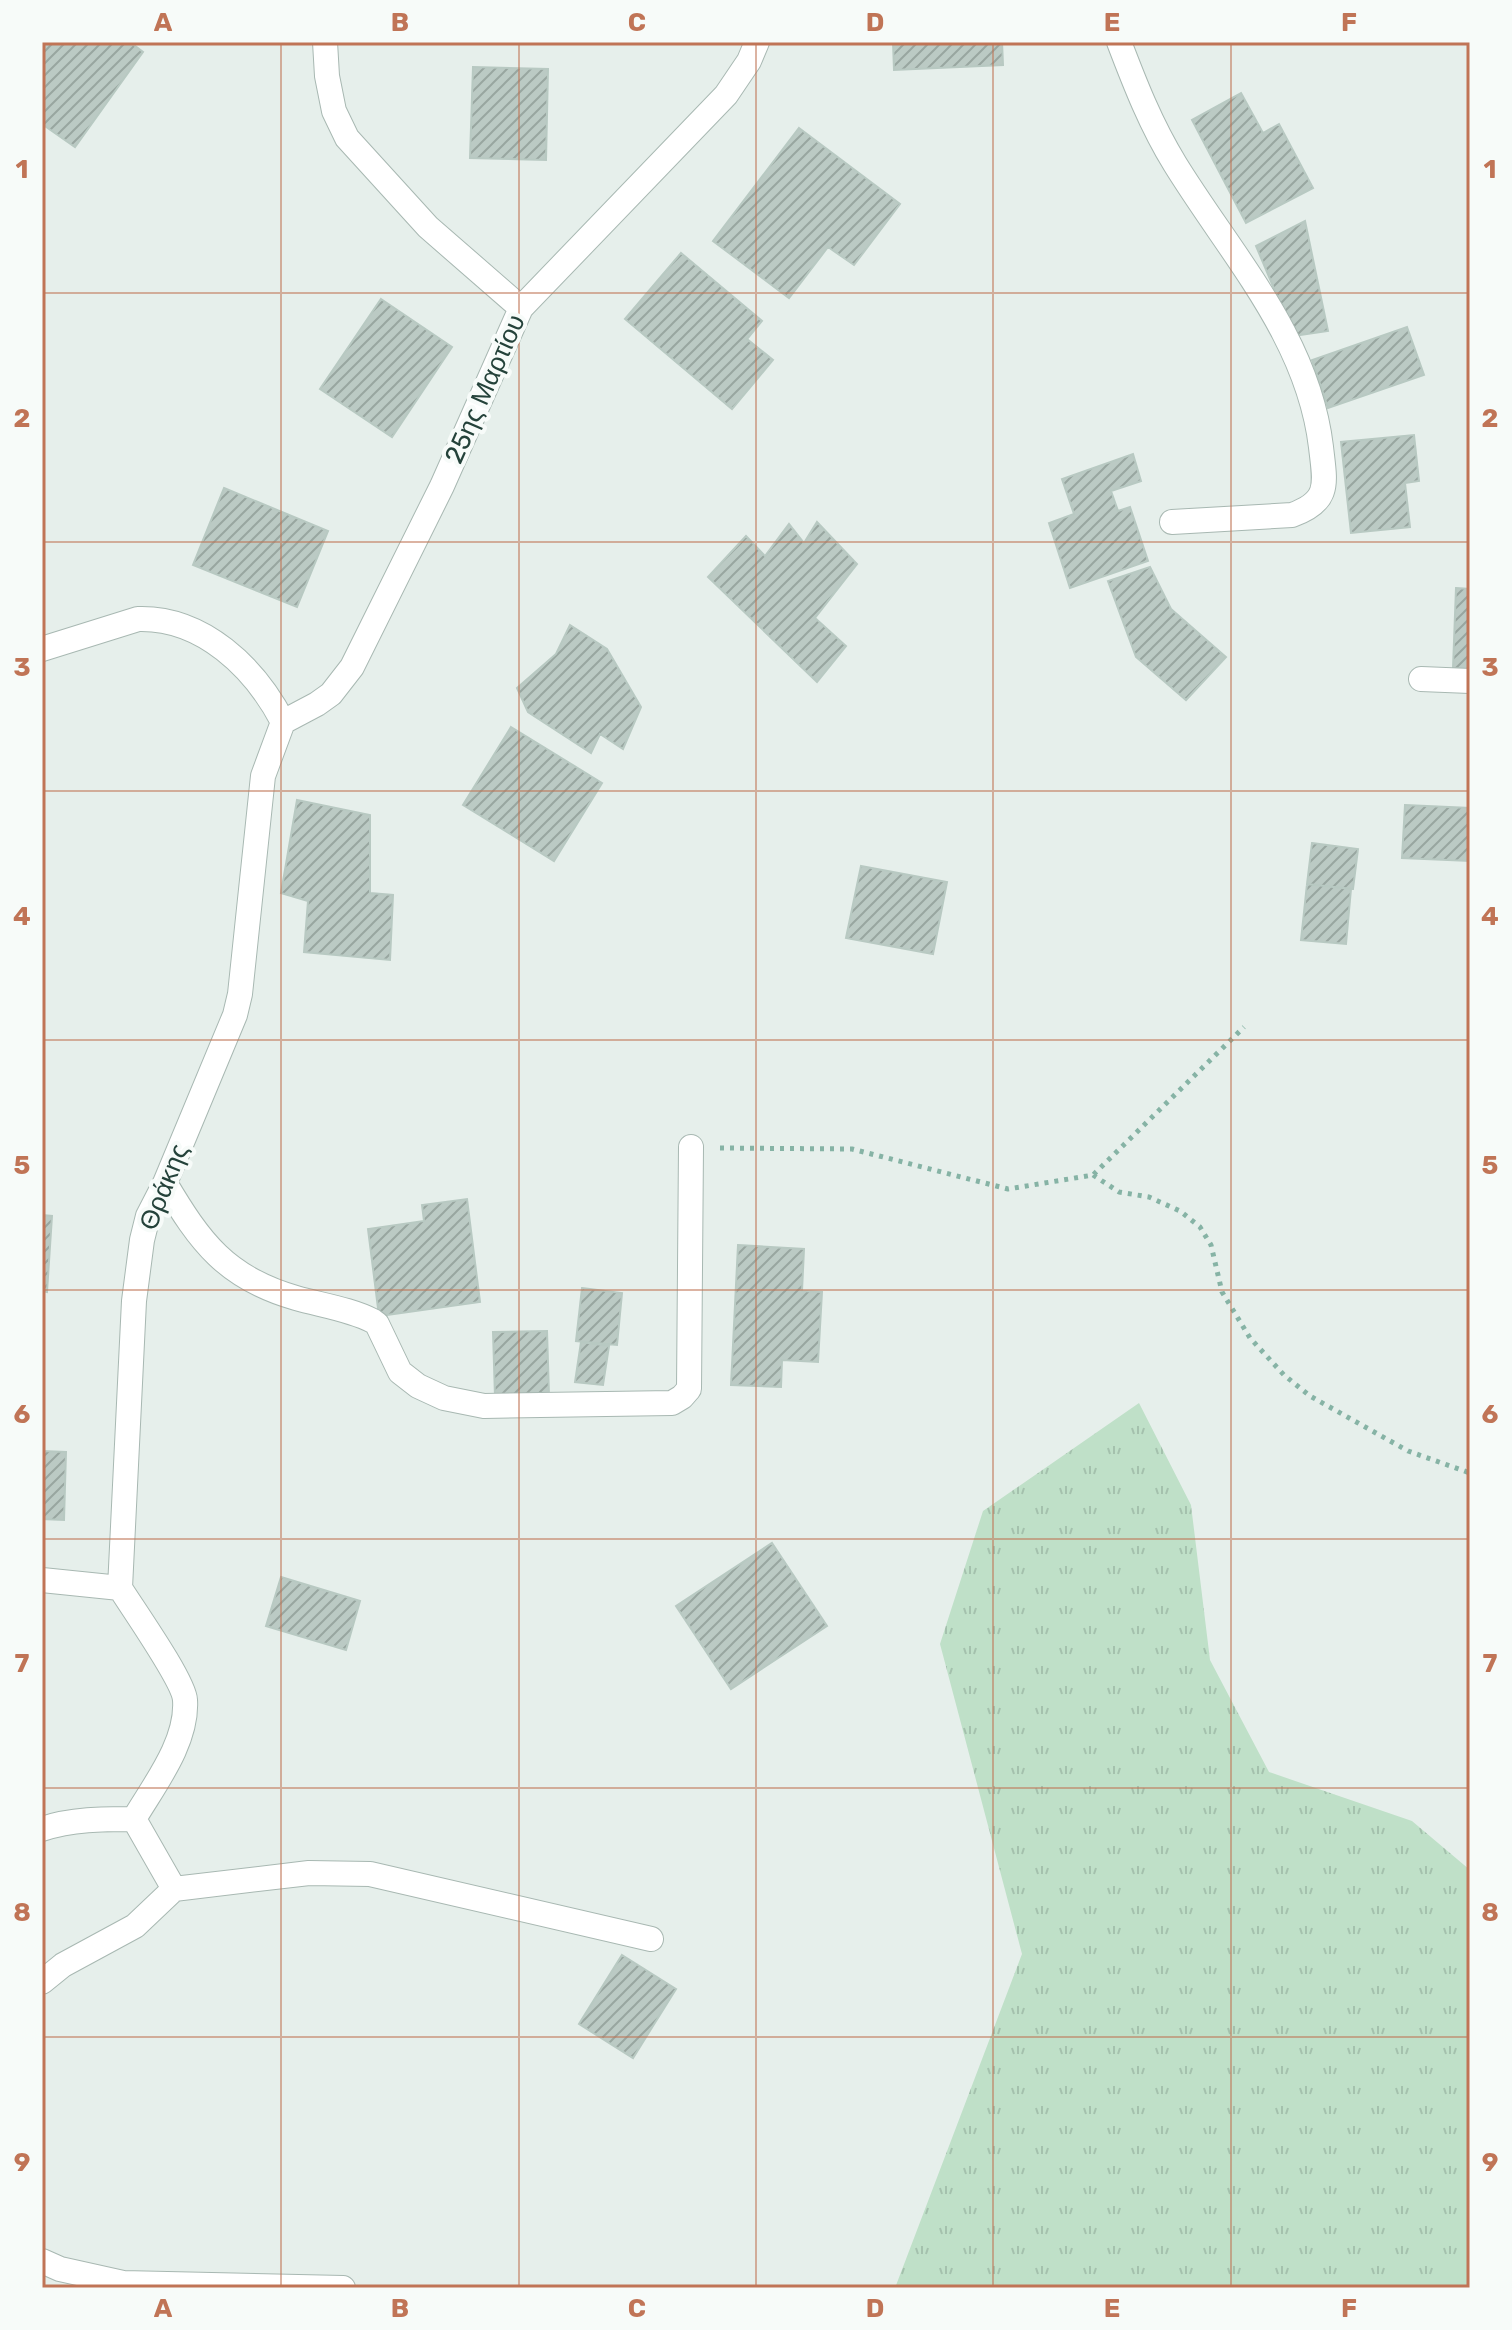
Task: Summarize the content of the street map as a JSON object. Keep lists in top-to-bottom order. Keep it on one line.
{"streets":{"street":["25ης Μαρτίου","Θράκης"]},"crossings":[["25ης Μαρτίου","Θράκης"]],"grid":{"columns":["A","B","C","D","E","F"],"rows":["1","2","3","4","5","6","7","8","9"]}}
